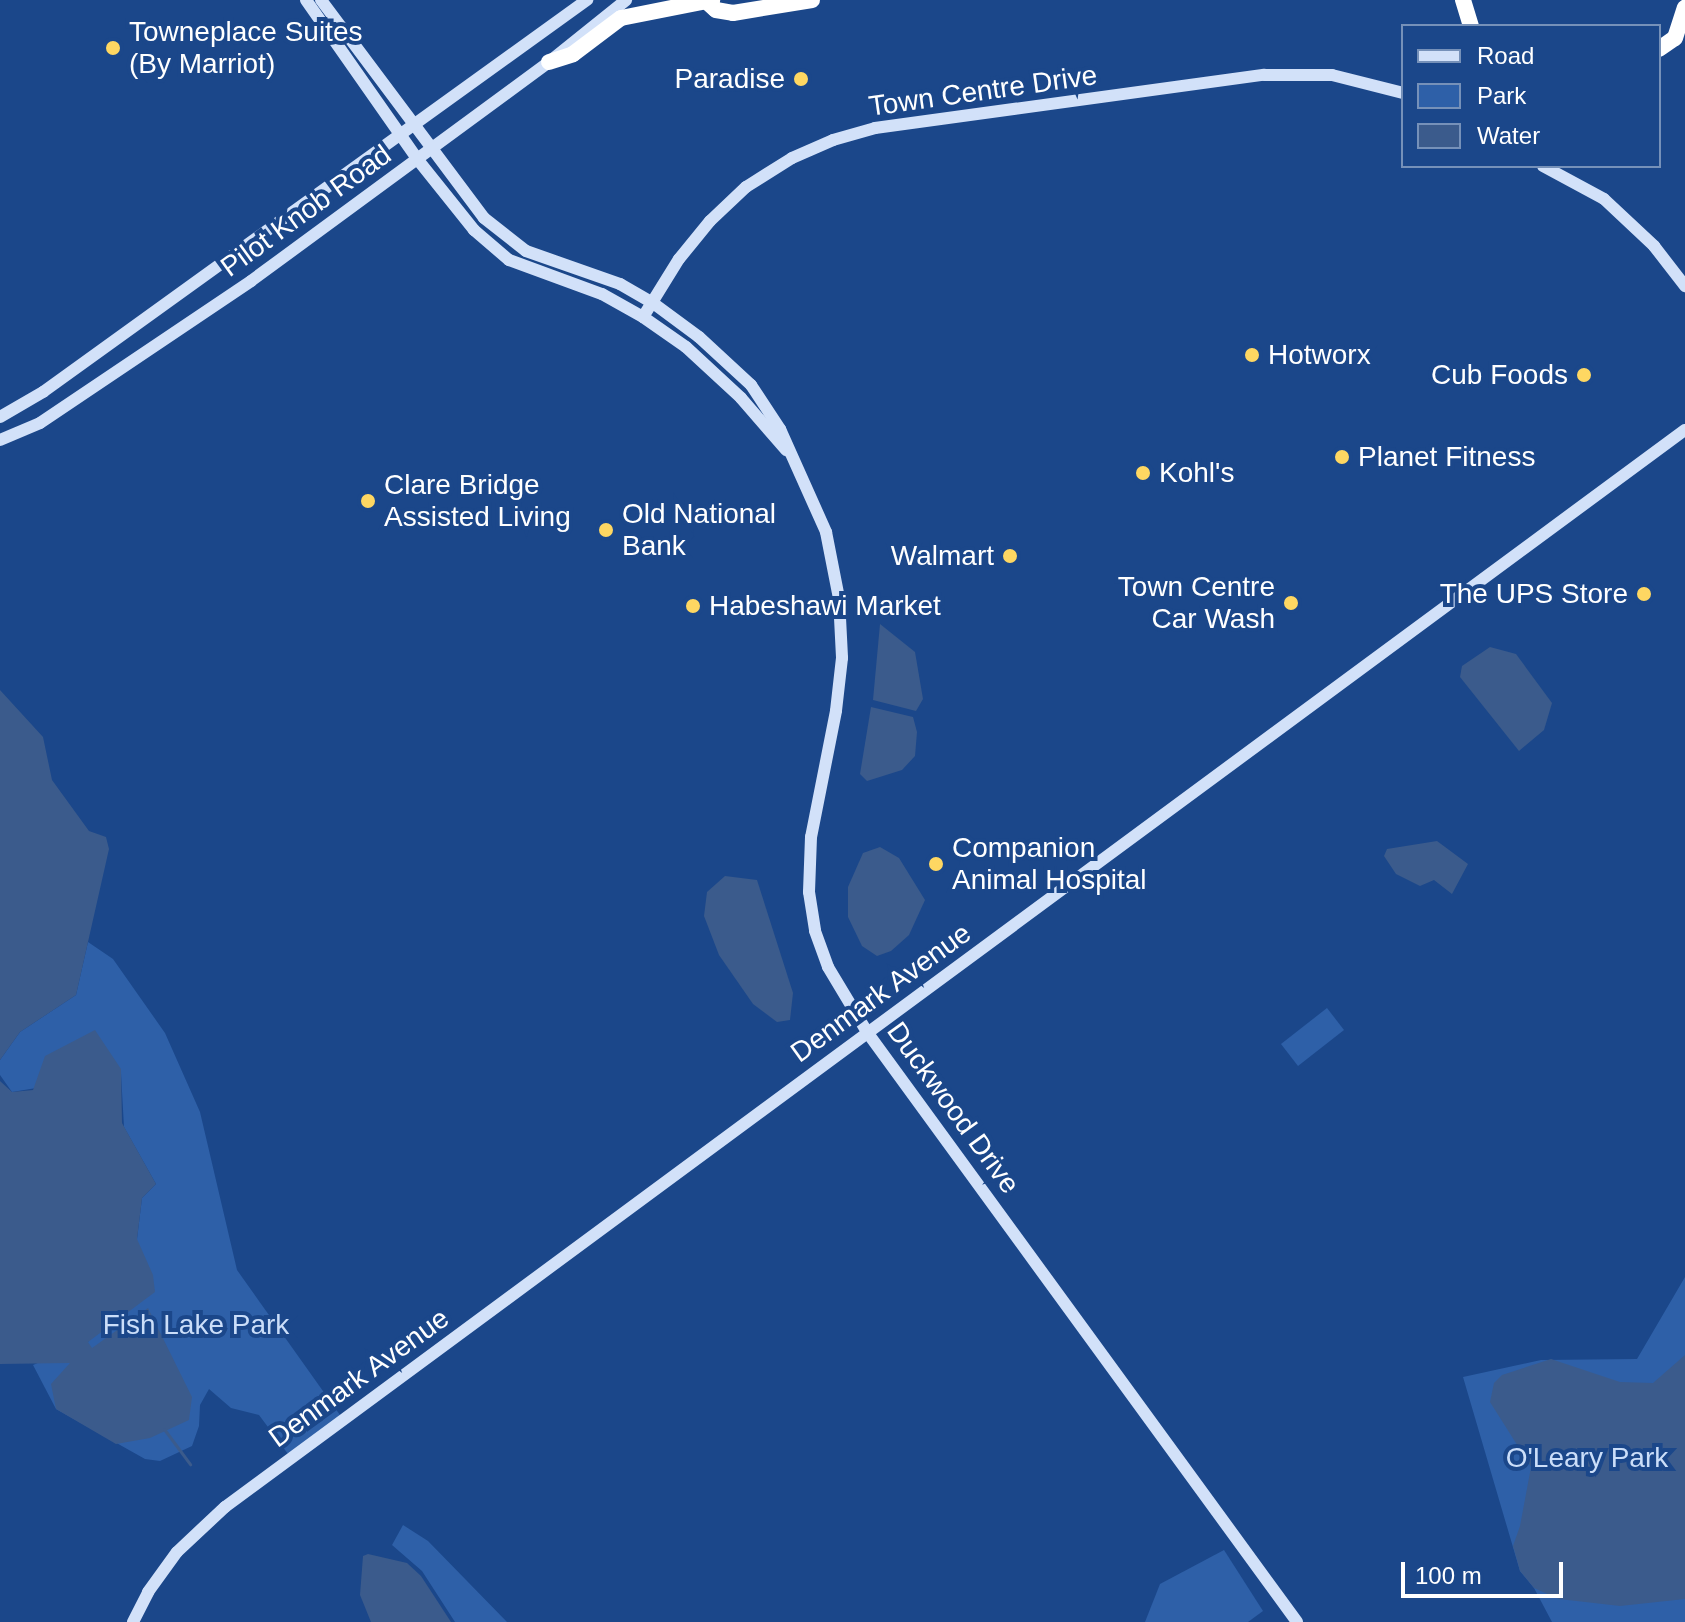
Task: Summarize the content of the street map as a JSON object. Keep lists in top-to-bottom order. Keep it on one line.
{"streets":{"street":["Town Centre Drive","Pilot Knob Road","Denmark Avenue","Duckwood Drive"]},"crossings":[["Town Centre Drive","Duckwood Drive"],["Pilot Knob Road","Duckwood Drive"],["Denmark Avenue","Duckwood Drive"]],"parks":["Fish Lake Park","O'Leary Park"],"places":["Towneplace Suites (By Marriot)","Paradise","Hotworx","Cub Foods","Planet Fitness","Kohl's","Clare Bridge Assisted Living","Old National Bank","Walmart","The UPS Store","Town Centre Car Wash","Habeshawi Market","Companion Animal Hospital"],"legend":["Road","Park","Water"],"scale_bar":"100 m"}
